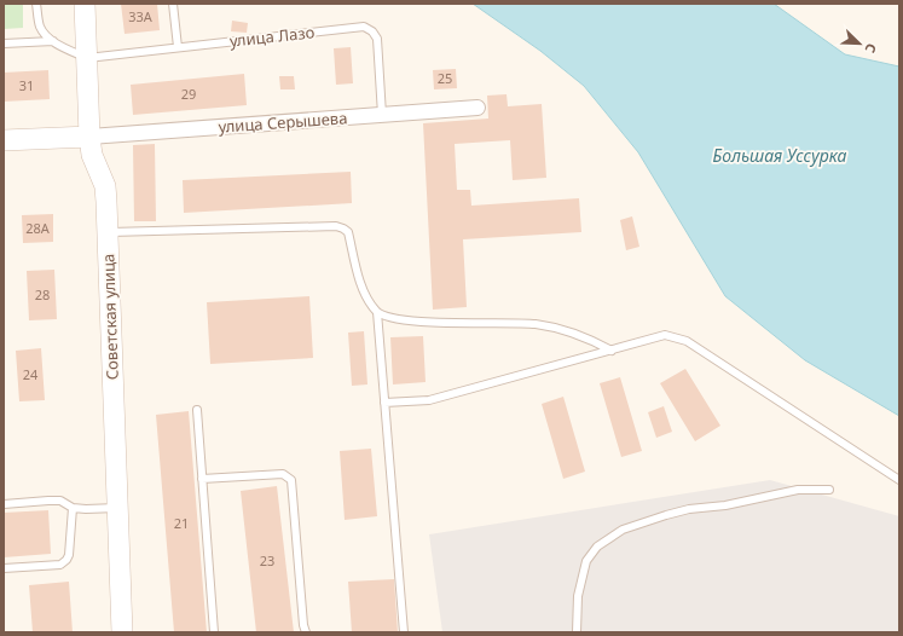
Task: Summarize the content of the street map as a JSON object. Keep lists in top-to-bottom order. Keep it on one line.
{"streets":{"main road":["Советская улица"],"street":["улица Серышева"],"lane":["улица Лазо"]},"crossings":[["улица Лазо","улица Серышева"],["улица Лазо","Советская улица"],["улица Серышева","Советская улица"]],"water":["Большая Уссурка"],"house_numbers":["33А","25","31","29","28А","28","24","21","23"],"north":"bottom right"}
